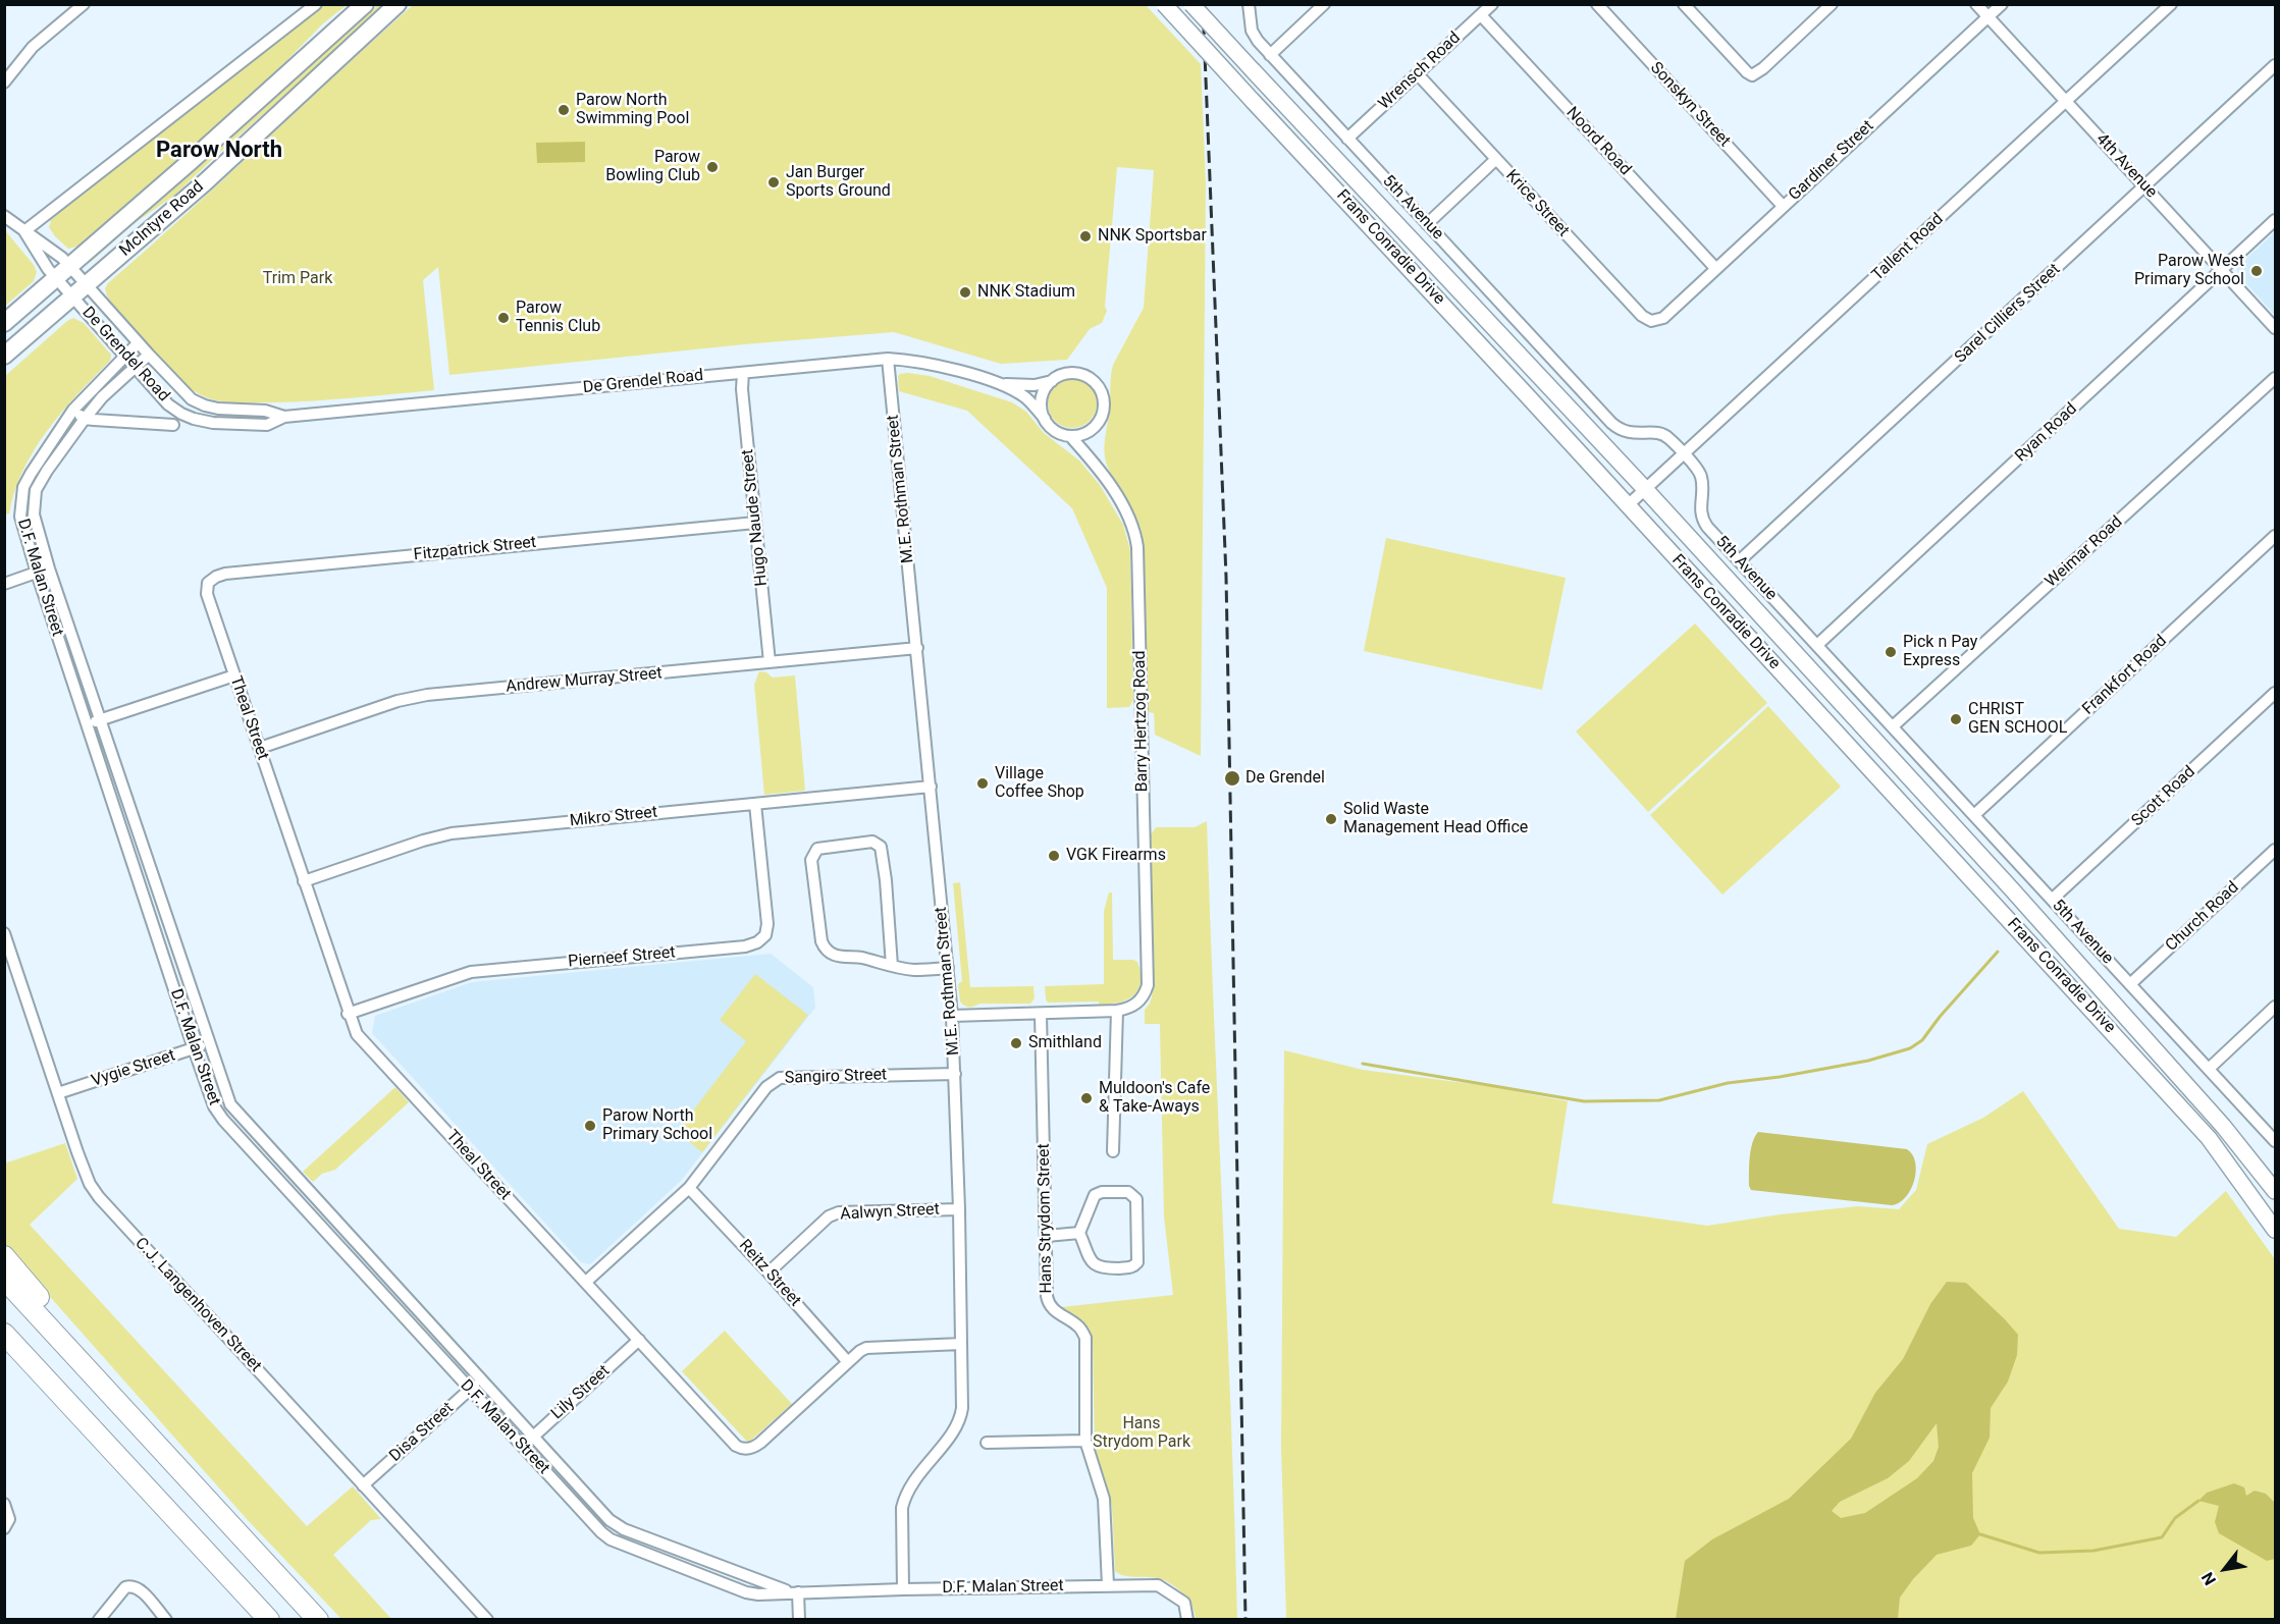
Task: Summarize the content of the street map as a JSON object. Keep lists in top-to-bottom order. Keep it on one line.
{"streets":{"main road":["McIntyre Road","Frans Conradie Drive"],"street":["Wrensch Road","Sonskyn Street","Noord Road","Gardiner Street","4th Avenue","Krice Street","5th Avenue","Tallent Road","Sarel Cilliers Street","De Grendel Road","Ryan Road","M.E. Rothman Street","Hugo Naude Street","Fitzpatrick Street","Weimar Road","D.F. Malan Street","Frankfort Road","Andrew Murray Street","Theal Street","Barry Hertzog Road","Scott Road","Mikro Street","Church Road","Pierneef Street","Vygie Street","Sangiro Street","Aalwyn Street","Hans Strydom Street","Reitz Street","C.J. Langenhoven Street","Lily Street","Disa Street"]},"crossings":[["Wrensch Road","Noord Road"],["Wrensch Road","Krice Street"],["Wrensch Road","5th Avenue"],["Sonskyn Street","Gardiner Street"],["Noord Road","Gardiner Street"],["Gardiner Street","4th Avenue"],["Gardiner Street","Krice Street"],["4th Avenue","Tallent Road"],["4th Avenue","Sarel Cilliers Street"],["4th Avenue","Ryan Road"],["5th Avenue","Tallent Road"],["5th Avenue","Sarel Cilliers Street"],["5th Avenue","Ryan Road"],["5th Avenue","Weimar Road"],["5th Avenue","Frankfort Road"],["5th Avenue","Scott Road"],["5th Avenue","Church Road"],["McIntyre Road","De Grendel Road"],["Frans Conradie Drive","Tallent Road"],["De Grendel Road","M.E. Rothman Street"],["De Grendel Road","Hugo Naude Street"],["De Grendel Road","D.F. Malan Street"],["De Grendel Road","Barry Hertzog Road"],["M.E. Rothman Street","D.F. Malan Street"],["M.E. Rothman Street","Andrew Murray Street"],["M.E. Rothman Street","Theal Street"],["M.E. Rothman Street","Mikro Street"],["M.E. Rothman Street","Sangiro Street"],["M.E. Rothman Street","Aalwyn Street"],["Hugo Naude Street","Fitzpatrick Street"],["Hugo Naude Street","Andrew Murray Street"],["Fitzpatrick Street","Theal Street"],["D.F. Malan Street","Vygie Street"],["D.F. Malan Street","Hans Strydom Street"],["D.F. Malan Street","Lily Street"],["D.F. Malan Street","Disa Street"],["Andrew Murray Street","Theal Street"],["Theal Street","Mikro Street"],["Theal Street","Pierneef Street"],["Theal Street","Sangiro Street"],["Theal Street","Reitz Street"],["Theal Street","Lily Street"],["Mikro Street","Pierneef Street"],["Vygie Street","C.J. Langenhoven Street"],["Sangiro Street","Reitz Street"],["Aalwyn Street","Reitz Street"],["C.J. Langenhoven Street","Disa Street"]],"districts":["Parow North"],"parks":["Trim Park","Hans Strydom Park"],"places":["Parow North Swimming Pool","Parow Bowling Club","Jan Burger Sports Ground","NNK Sportsbar","Parow West Primary School","NNK Stadium","Parow Tennis Club","Pick n Pay Express","CHRIST GEN SCHOOL","De Grendel","Village Coffee Shop","Solid Waste Management Head Office","VGK Firearms","Smithland","Muldoon's Cafe & Take-Aways","Parow North Primary School"],"north":"bottom left"}
